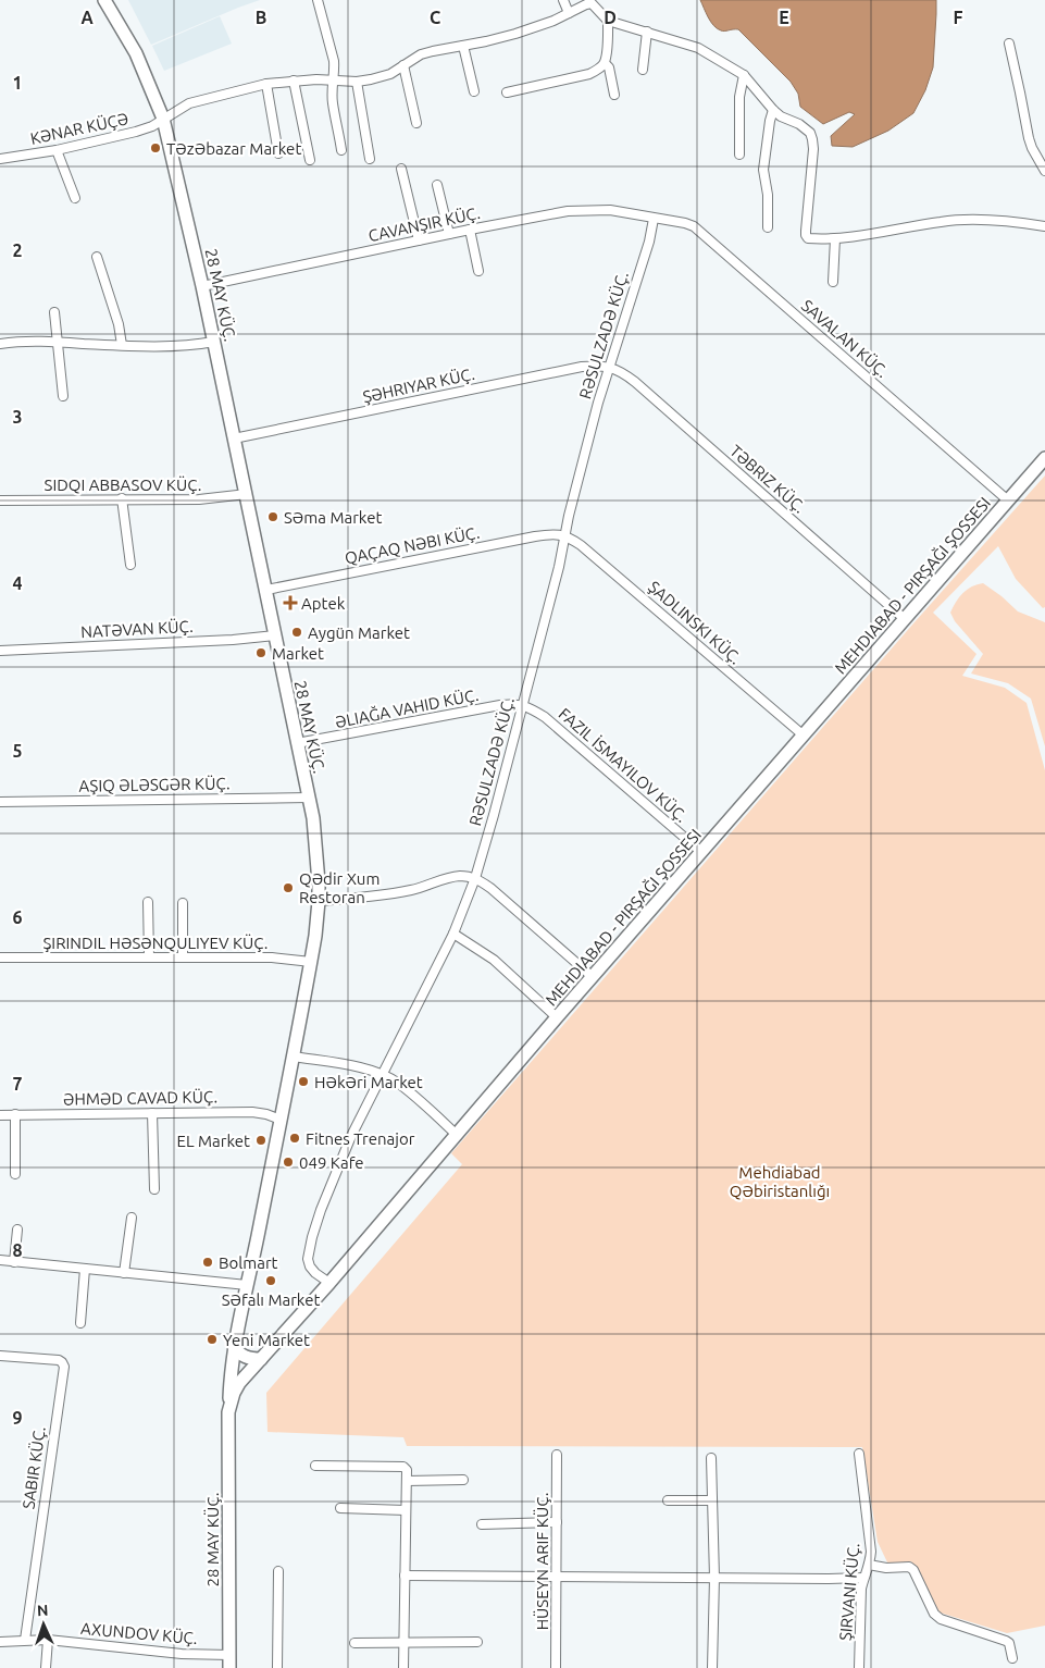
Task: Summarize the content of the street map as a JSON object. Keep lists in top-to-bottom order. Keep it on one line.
{"streets":{"main road":["28 MAY KÜÇ."],"street":["KƏNAR KÜÇƏ","CAVANŞIR KÜÇ.","RƏSULZADƏ KÜÇ.","SAVALAN KÜÇ.","ŞƏHRIYAR KÜÇ.","TƏBRIZ KÜÇ.","SIDQI ABBASOV KÜÇ.","QAÇAQ NƏBI KÜÇ.","ŞADLINSKI KÜÇ.","NATƏVAN KÜÇ.","ƏLIAĞA VAHID KÜÇ.","ŞIRINDIL HƏSƏNQULIYEV KÜÇ.","ƏHMƏD CAVAD KÜÇ.","SABIR KÜÇ.","HÜSEYN ARIF KÜÇ.","ŞIRVANI KÜÇ.","AXUNDOV KÜÇ."]},"crossings":[["KƏNAR KÜÇƏ","28 MAY KÜÇ."],["CAVANŞIR KÜÇ.","28 MAY KÜÇ."],["CAVANŞIR KÜÇ.","RƏSULZADƏ KÜÇ."],["CAVANŞIR KÜÇ.","SAVALAN KÜÇ."],["28 MAY KÜÇ.","ŞƏHRIYAR KÜÇ."],["28 MAY KÜÇ.","SIDQI ABBASOV KÜÇ."],["28 MAY KÜÇ.","QAÇAQ NƏBI KÜÇ."],["28 MAY KÜÇ.","NATƏVAN KÜÇ."],["28 MAY KÜÇ.","ƏLIAĞA VAHID KÜÇ."],["28 MAY KÜÇ.","ŞIRINDIL HƏSƏNQULIYEV KÜÇ."],["28 MAY KÜÇ.","ƏHMƏD CAVAD KÜÇ."],["28 MAY KÜÇ.","AXUNDOV KÜÇ."],["RƏSULZADƏ KÜÇ.","SAVALAN KÜÇ."],["RƏSULZADƏ KÜÇ.","ŞƏHRIYAR KÜÇ."],["RƏSULZADƏ KÜÇ.","TƏBRIZ KÜÇ."],["RƏSULZADƏ KÜÇ.","QAÇAQ NƏBI KÜÇ."],["RƏSULZADƏ KÜÇ.","ŞADLINSKI KÜÇ."],["RƏSULZADƏ KÜÇ.","ƏLIAĞA VAHID KÜÇ."],["ŞƏHRIYAR KÜÇ.","TƏBRIZ KÜÇ."],["QAÇAQ NƏBI KÜÇ.","ŞADLINSKI KÜÇ."],["SABIR KÜÇ.","AXUNDOV KÜÇ."]],"parks":["Mehdiabad Qəbiristanlığı"],"places":{"other":["Təzəbazar Market","Səma Market","Aygün Market","Market","Qədir Xum Restoran","Həkəri Market","Fitnes Trenajor","EL Market","049 Kafe","Bolmart","Səfalı Market","Yeni Market"],"health":["Aptek"]},"north":"top","grid":{"columns":["A","B","C","D","E","F"],"rows":["1","2","3","4","5","6","7","8","9"]}}
